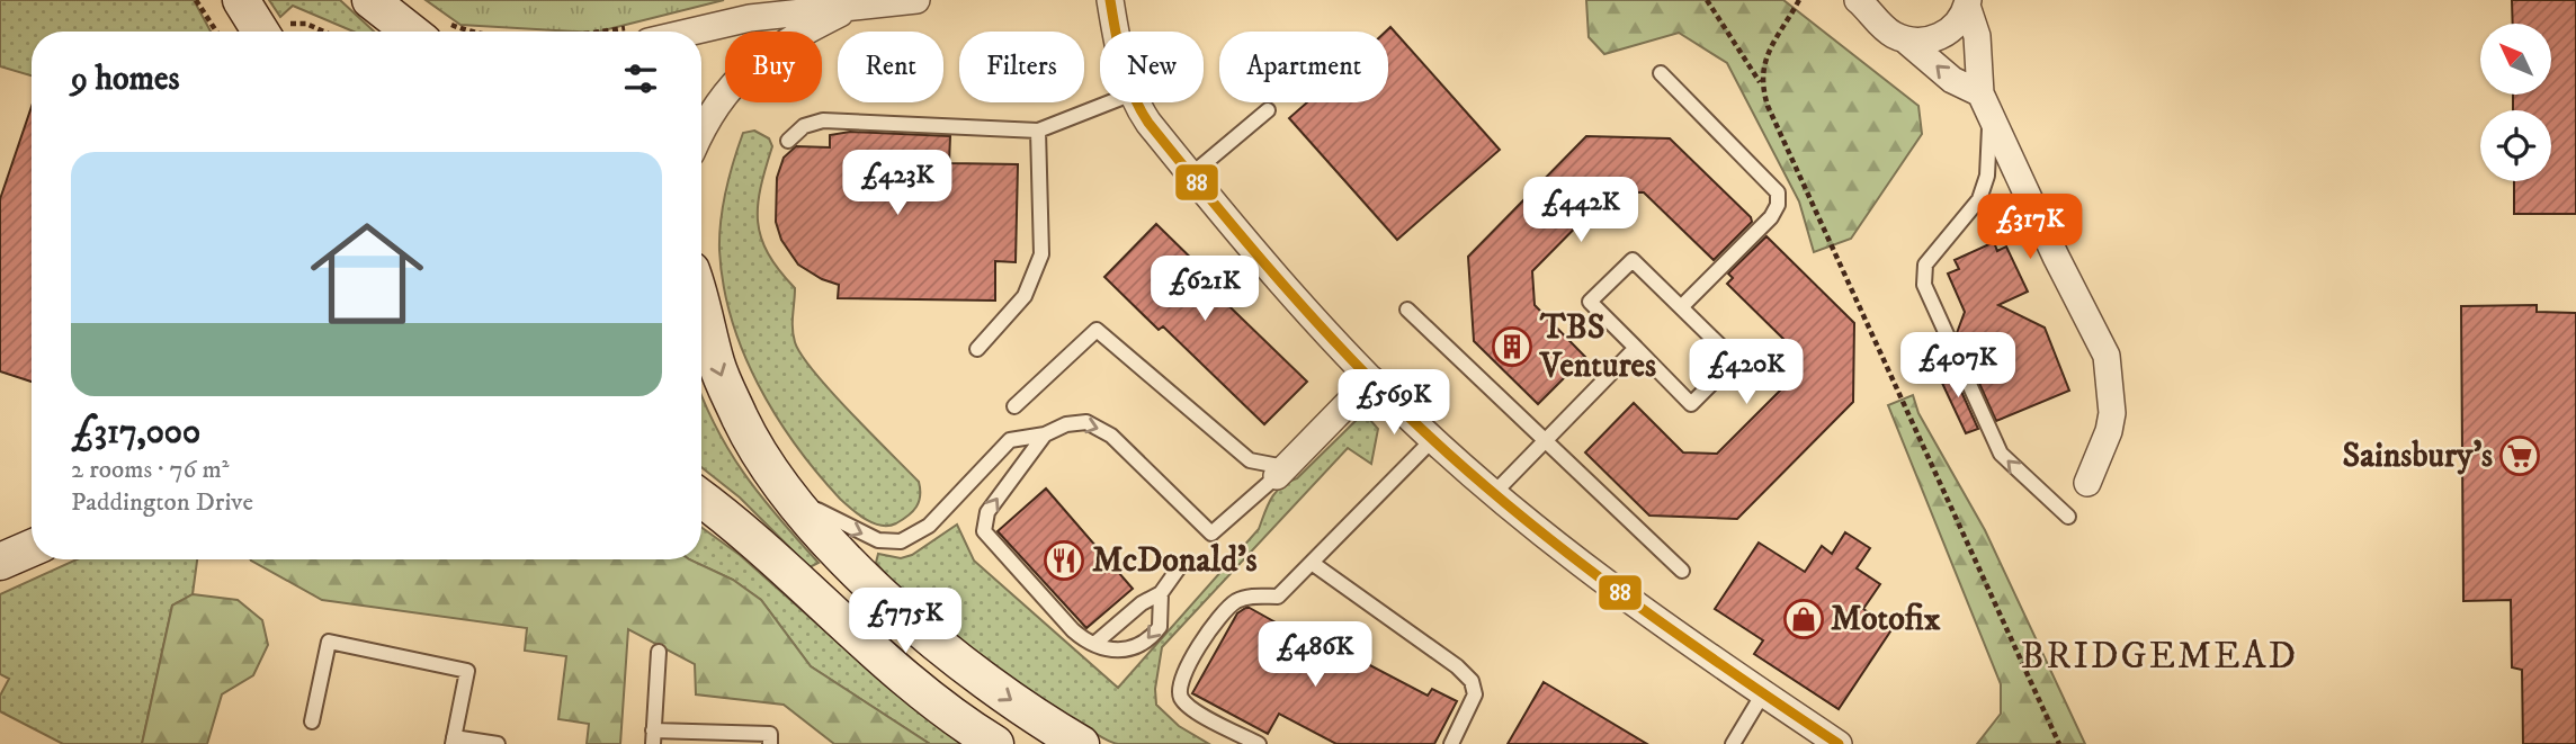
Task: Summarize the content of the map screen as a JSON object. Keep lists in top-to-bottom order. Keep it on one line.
{"districts":["BRIDGEMEAD"],"places":{"building":["TBS Ventures"],"supermarket":["Sainsbury's"],"restaurant":["McDonald's"],"shop":["Motofix"]},"lines":["transit line 88"],"north":"top left","page":{"chip":["Buy","Rent","Filters","New","Apartment"],"heading":"9 homes","list":[{"name":"£317,000","note":"2 rooms · 76 m² · Paddington Drive"}],"price":["£423K","£442K","£317K","£621K","£407K","£420K","£569K","£775K","£486K"]}}
